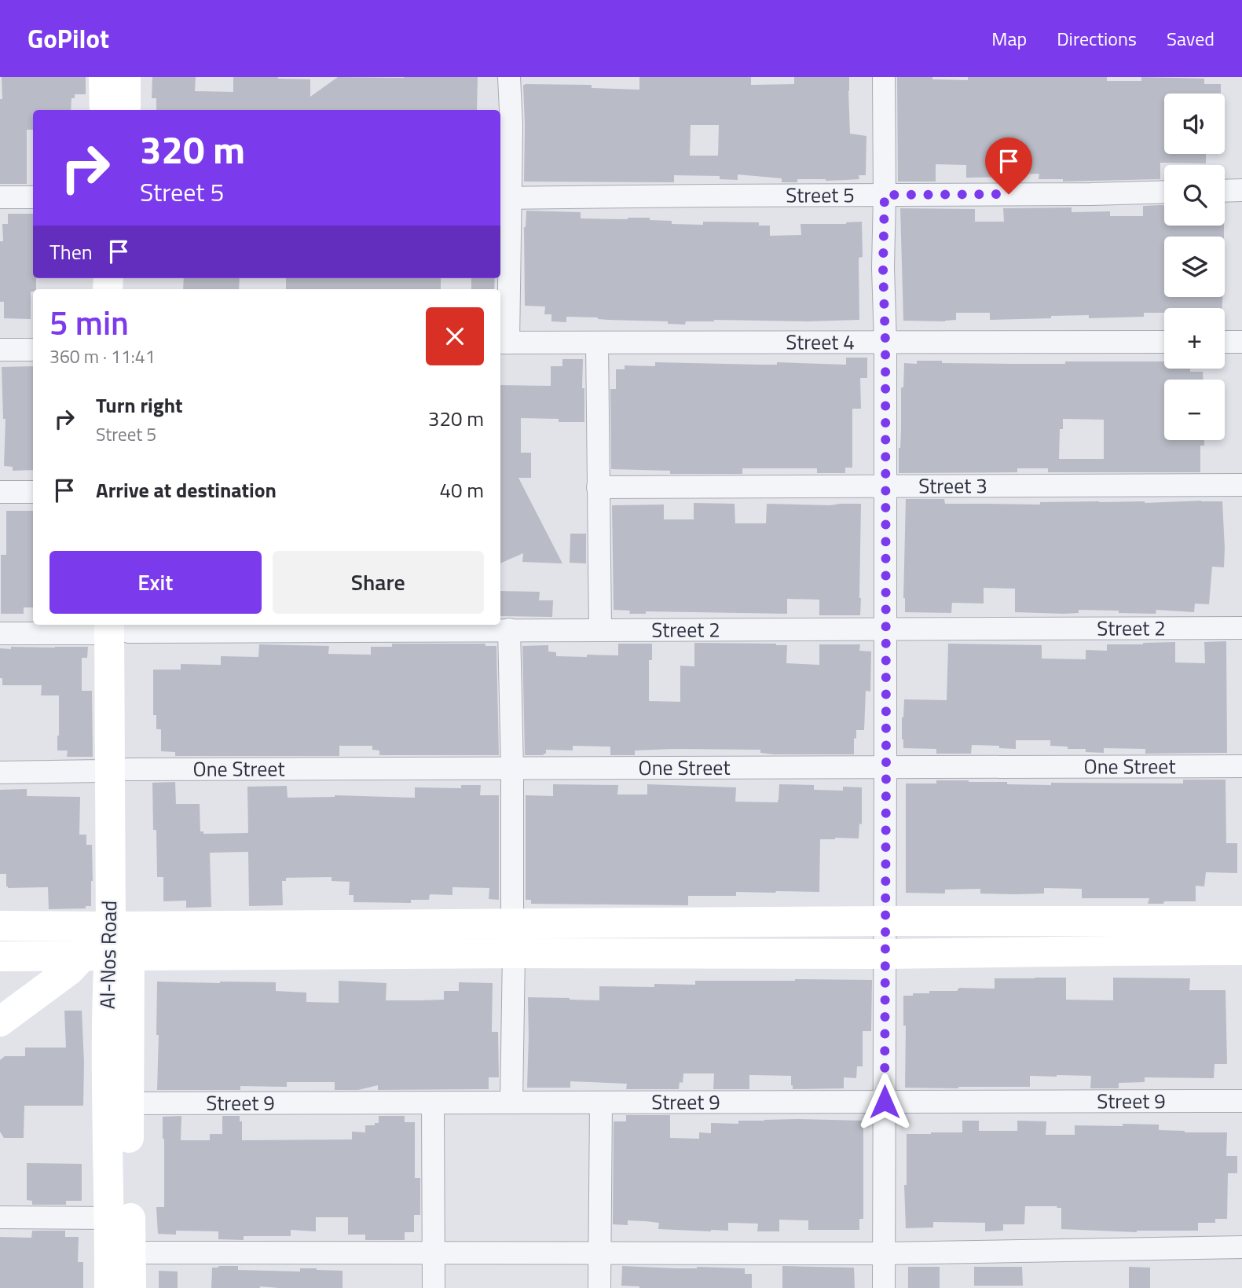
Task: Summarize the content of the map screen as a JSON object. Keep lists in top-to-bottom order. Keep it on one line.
{"streets":{"street":["Street 5","Street 4","Street 3","Street 2","One Street","Al-Nos Road","Street 9"]},"crossings":[["Street 2","Al-Nos Road"],["One Street","Al-Nos Road"],["Al-Nos Road","Street 9"]],"page":{"header":"GoPilot","nav":["Map","Directions","Saved"],"map_buttons":["+","−"],"turn":["320 m","Street 5"],"then":"Then","heading":["5 min","360 m · 11:41"],"list":[{"name":"Turn right","note":"Street 5","value":"320 m"},{"name":"Arrive at destination","value":"40 m"}],"buttons":["Exit","Share"]}}
